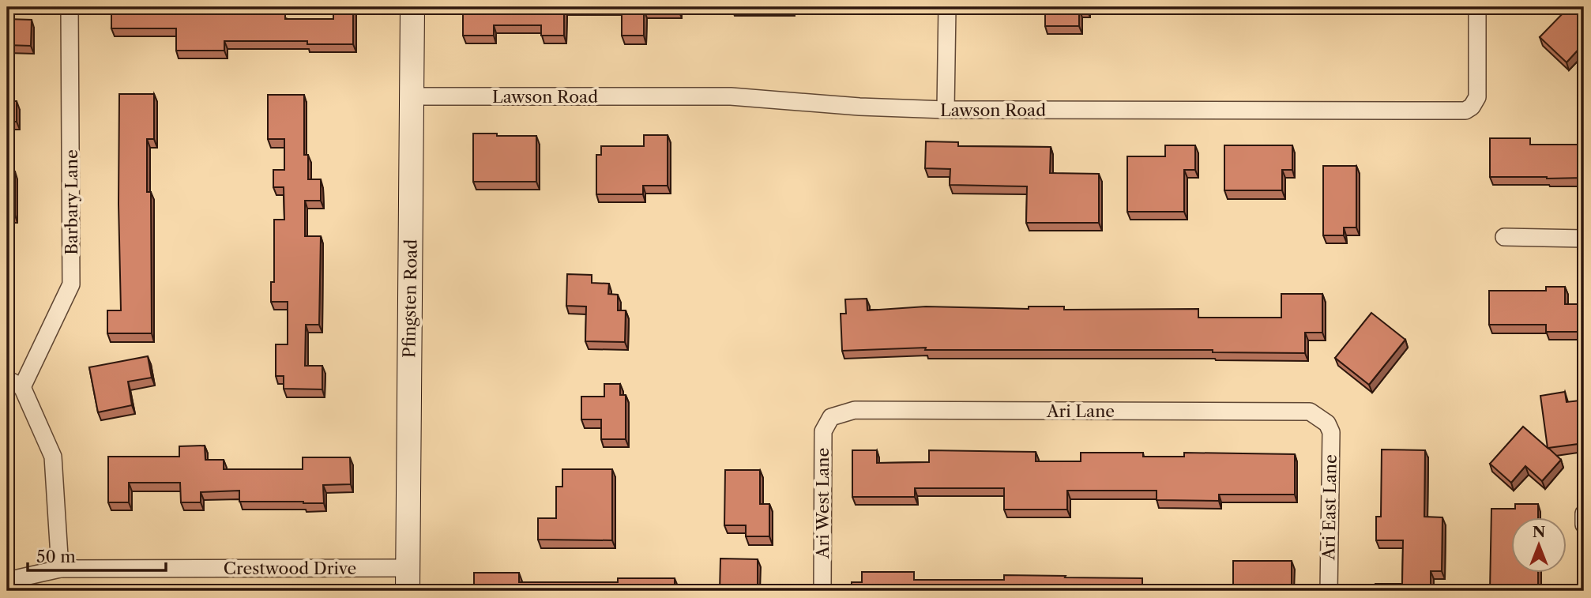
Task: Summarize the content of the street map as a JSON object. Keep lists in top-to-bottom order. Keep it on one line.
{"streets":{"main road":["Pfingsten Road"],"street":["Lawson Road","Barbary Lane","Ari Lane","Ari West Lane","Ari East Lane","Crestwood Drive"]},"crossings":[["Lawson Road","Pfingsten Road"],["Pfingsten Road","Crestwood Drive"],["Ari Lane","Ari West Lane"],["Ari Lane","Ari East Lane"]],"scale_bar":"50 m","north":"top"}
